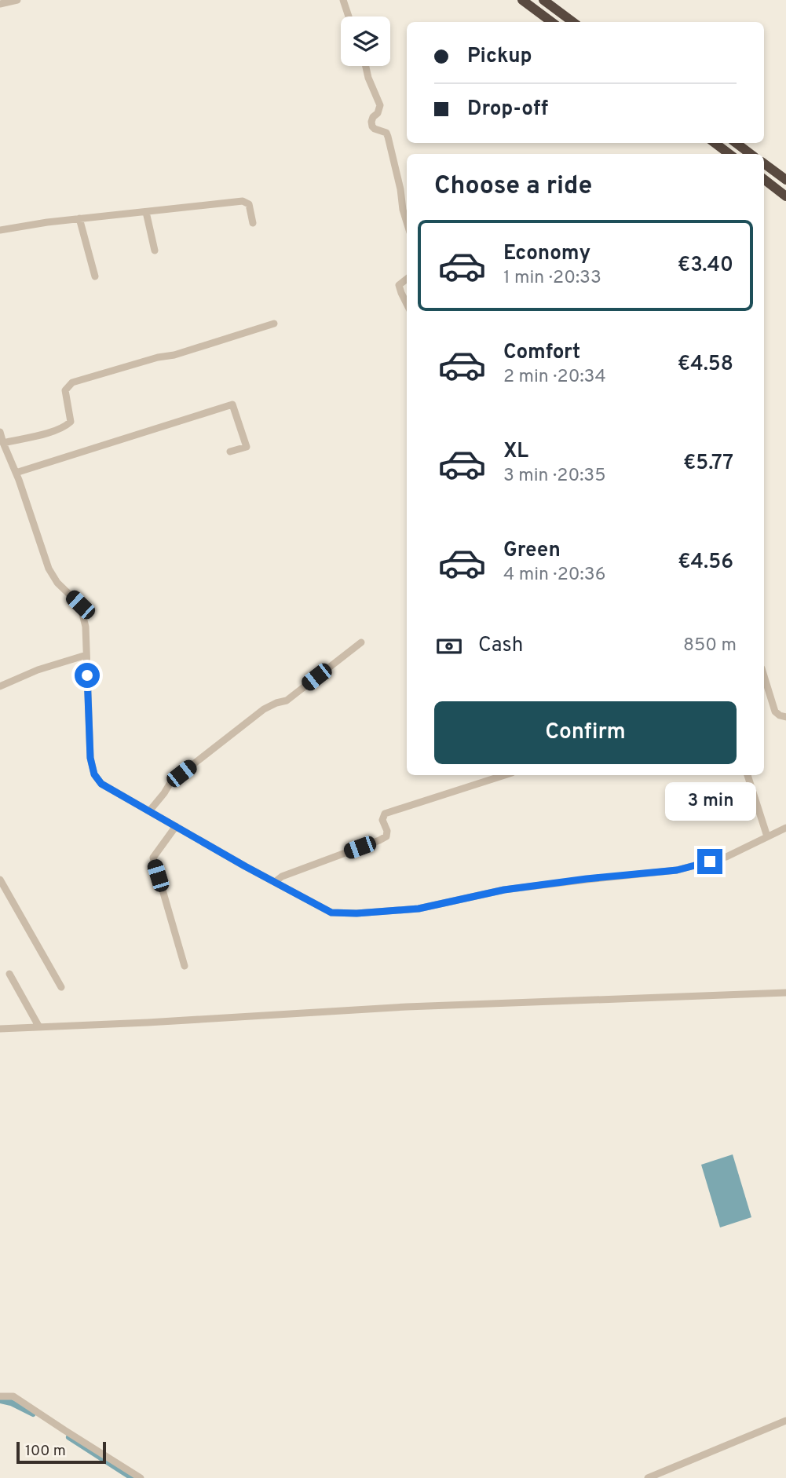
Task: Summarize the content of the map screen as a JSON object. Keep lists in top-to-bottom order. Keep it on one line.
{"scale_bar":"100 m","page":{"banner":["Pickup","Drop-off"],"heading":"Choose a ride","list":[{"name":"Economy","note":"1 min · 20:33","value":"€3.40"},{"name":"Comfort","note":"2 min · 20:34","value":"€4.58"},{"name":"XL","note":"3 min · 20:35","value":"€5.77"},{"name":"Green","note":"4 min · 20:36","value":"€4.56"}],"pay":["Cash","850 m"],"buttons":"Confirm","bubble":"3 min","scale":"100 m"}}
